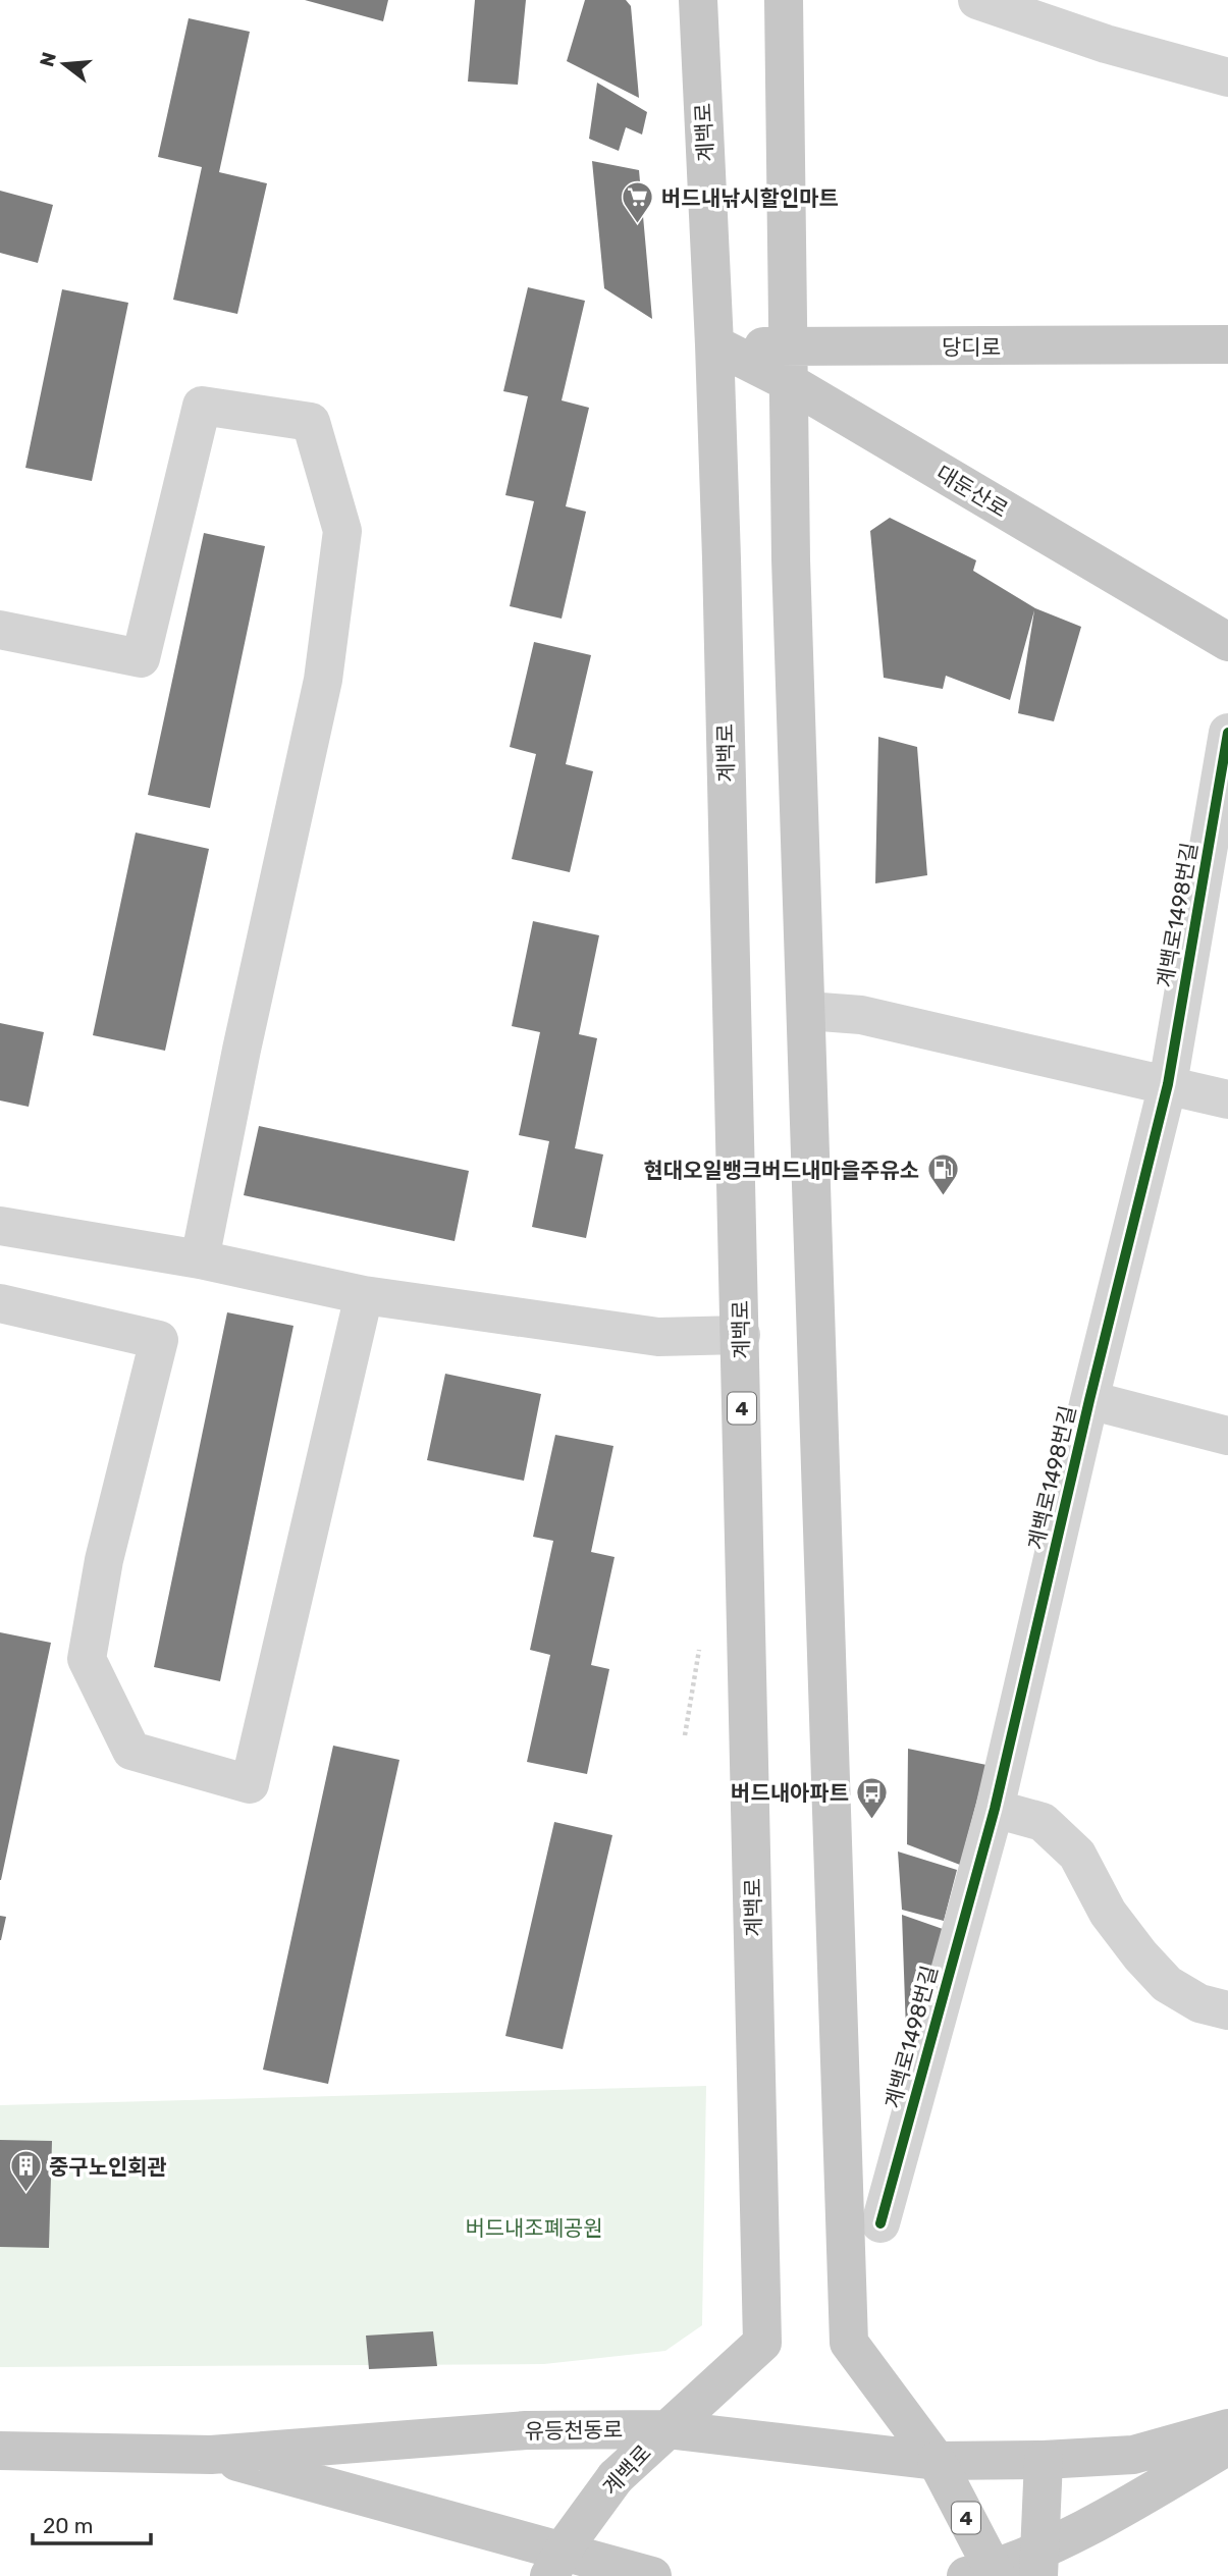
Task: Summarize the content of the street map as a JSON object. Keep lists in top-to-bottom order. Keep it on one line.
{"streets":{"main road":["계백로","당디로","대둔산로","4","유등천동로"],"street":["계백로1498번길"]},"crossings":[["계백로","당디로"],["계백로","유등천동로"],["당디로","대둔산로"],["당디로","4"],["대둔산로","4"],["4","유등천동로"]],"parks":["버드내조폐공원"],"places":{"supermarket":["버드내낚시할인마트"],"fuel station":["현대오일뱅크버드내마을주유소"],"bus stop":["버드내아파트"],"building":["중구노인회관"]},"scale_bar":"20 m","north":"left"}
